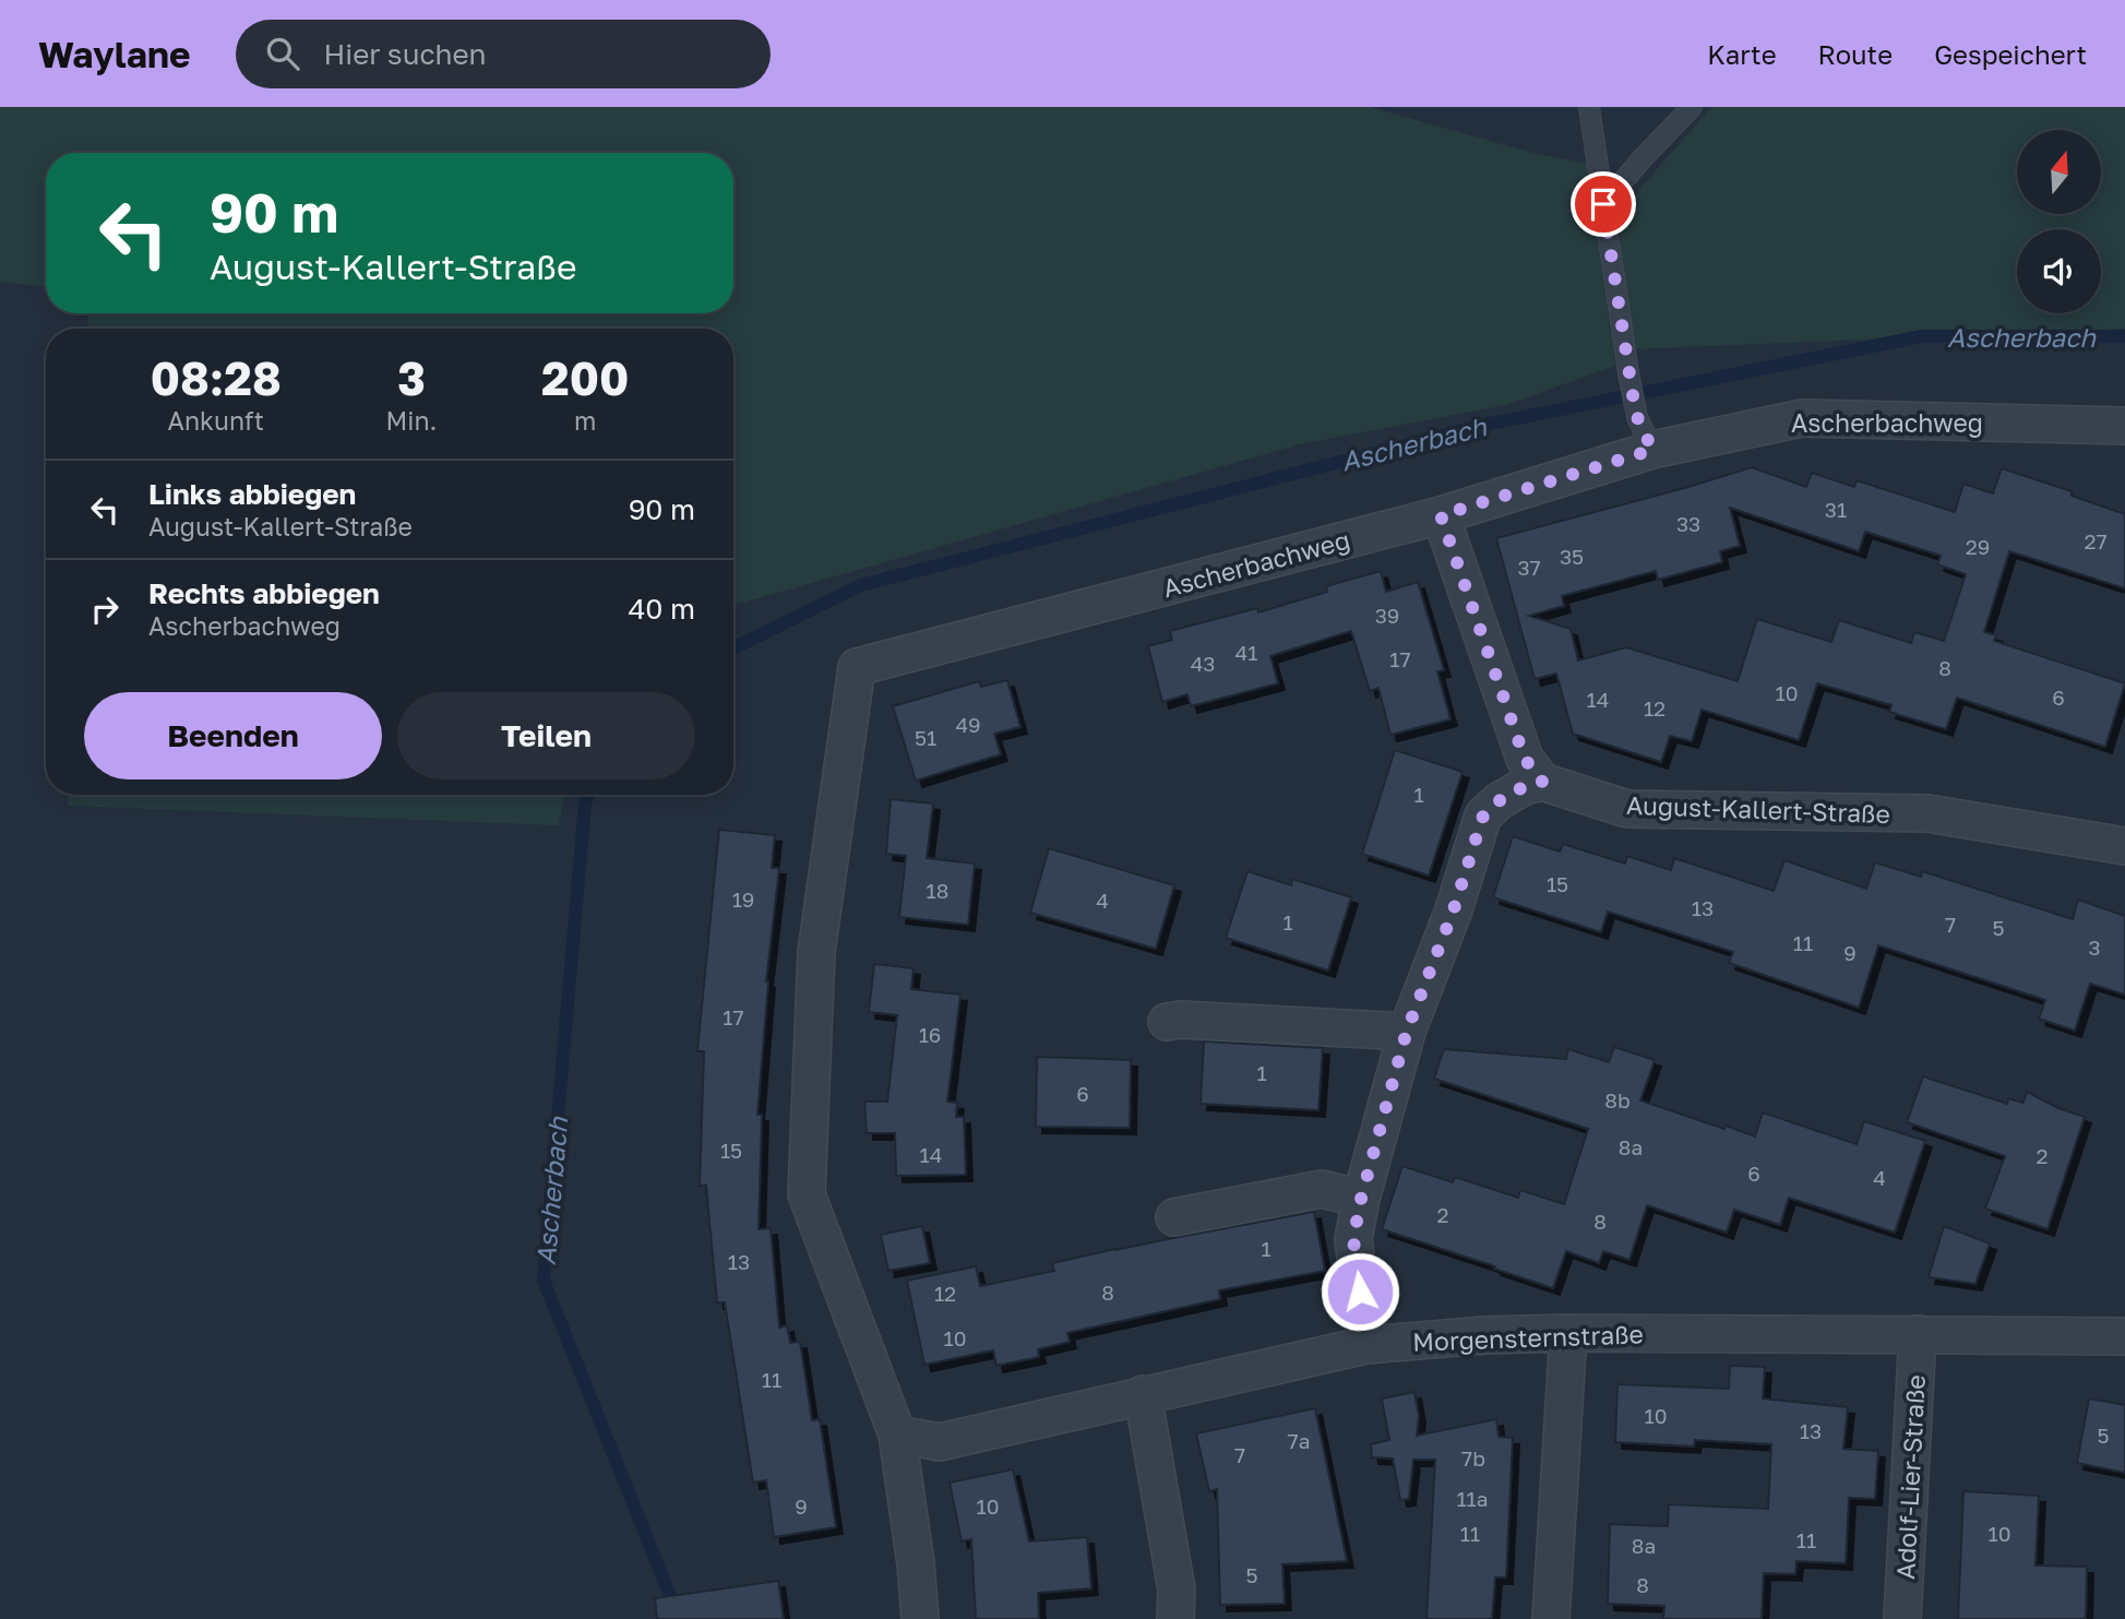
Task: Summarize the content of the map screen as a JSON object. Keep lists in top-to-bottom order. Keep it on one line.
{"streets":{"street":["Ascherbachweg","August-Kallert-Straße","Morgensternstraße","Adolf-Lier-Straße"]},"crossings":[["Ascherbachweg","Morgensternstraße"],["Morgensternstraße","Adolf-Lier-Straße"]],"water":["Ascherbach"],"house_numbers":["31","33","27","29","35","37","39","41","17","43","8","10","6","14","12","49","51","1","15","18","19","4","13","1","7","5","11","3","9","17","16","1","6","8b","8a","15","14","2","6","4","2","8","1","13","8","12","10","11","10","13","5","7a","7","7b","11a","9","10","11","10","11","8a","5","8"],"north":"top","page":{"header":"Waylane","search":"Hier suchen","nav":["Karte","Route","Gespeichert"],"turn":["90 m","August-Kallert-Straße"],"eta":["08:28","Ankunft","3","Min.","200","m"],"list":[{"name":"Links abbiegen","note":"August-Kallert-Straße","value":"90 m"},{"name":"Rechts abbiegen","note":"Ascherbachweg","value":"40 m"}],"buttons":["Beenden","Teilen"]}}
